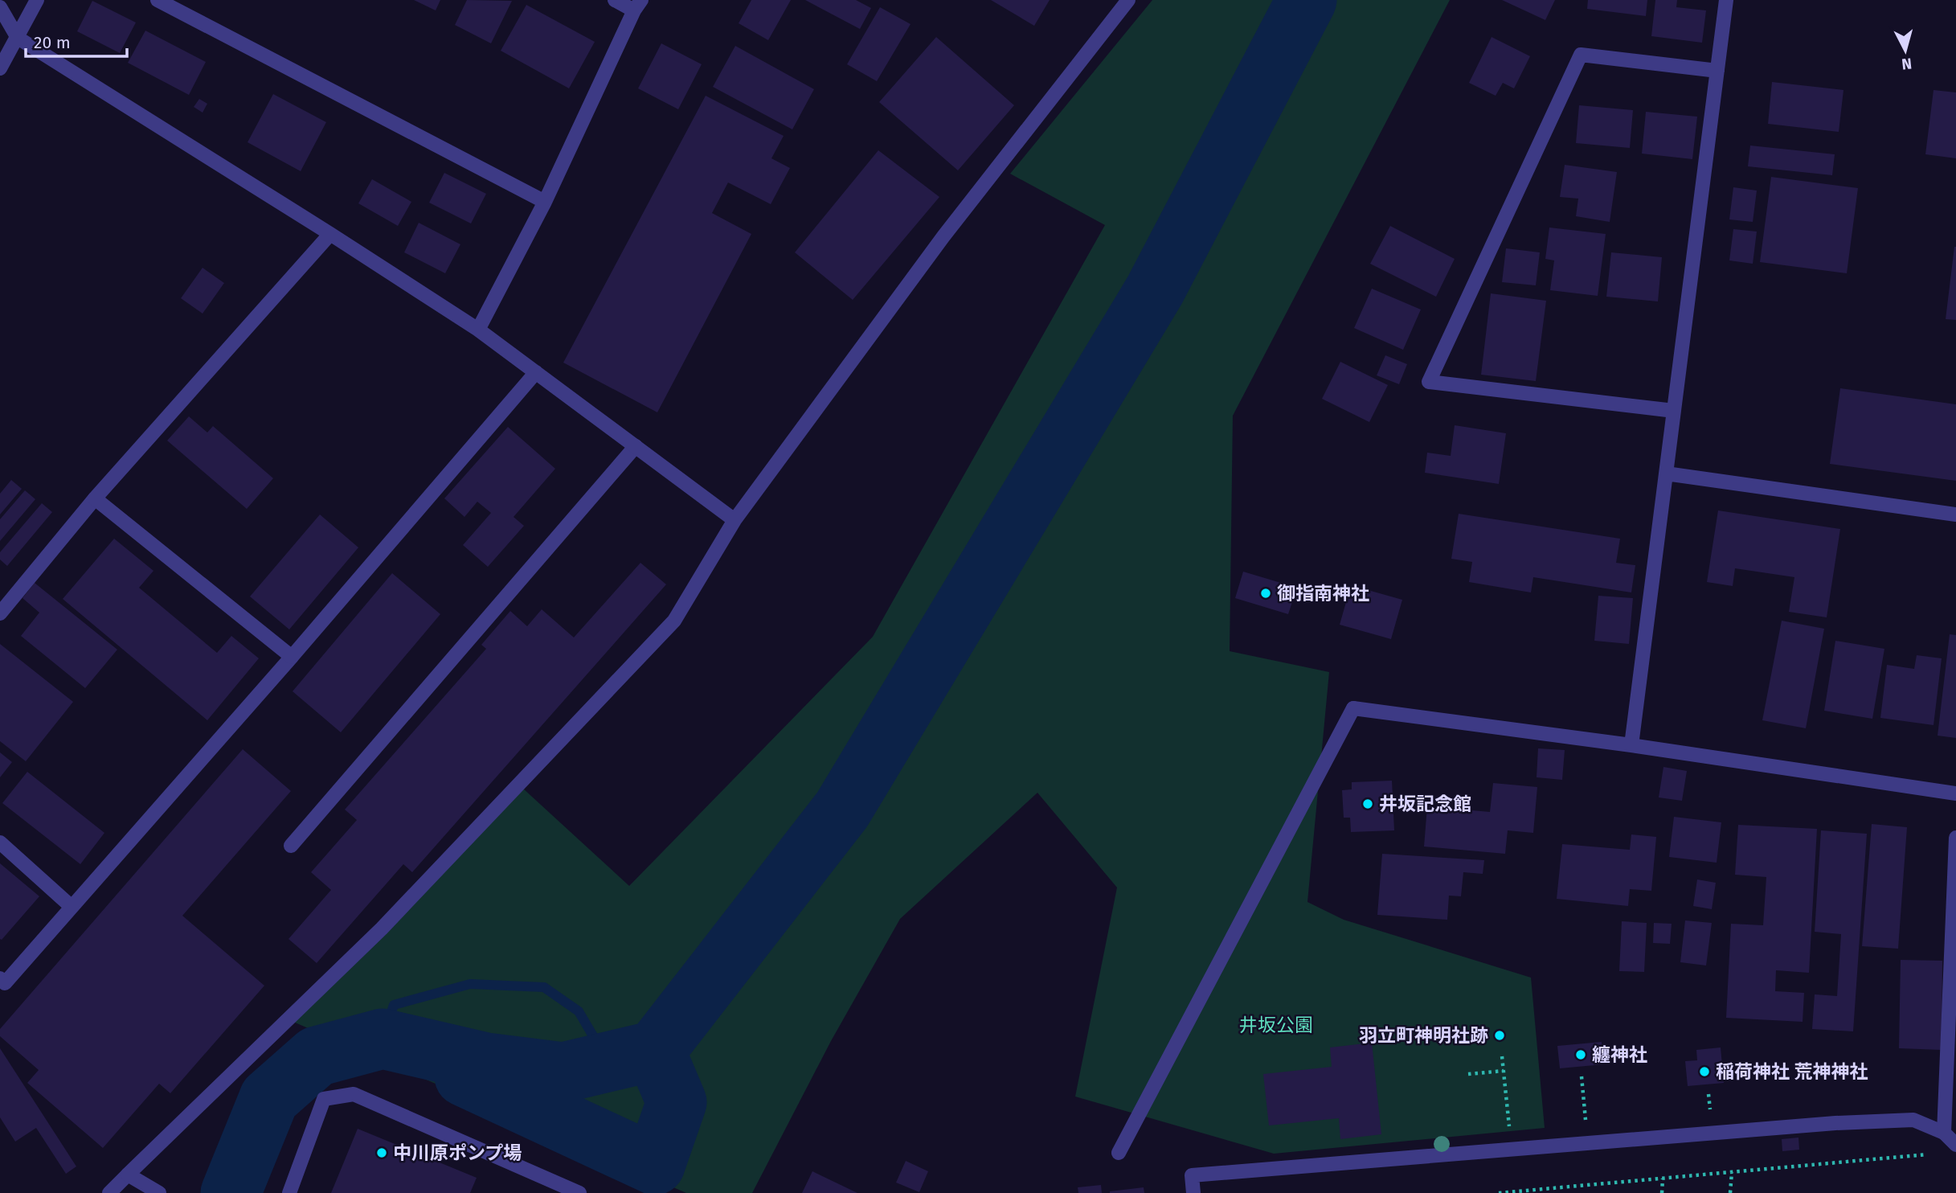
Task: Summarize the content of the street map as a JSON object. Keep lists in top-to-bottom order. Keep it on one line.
{"parks":["井坂公園"],"places":["御指南神社","井坂記念館","羽立町神明社跡","纏神社","稲荷神社 荒神神社","中川原ポンプ場"],"scale_bar":"20 m","north":"bottom"}
